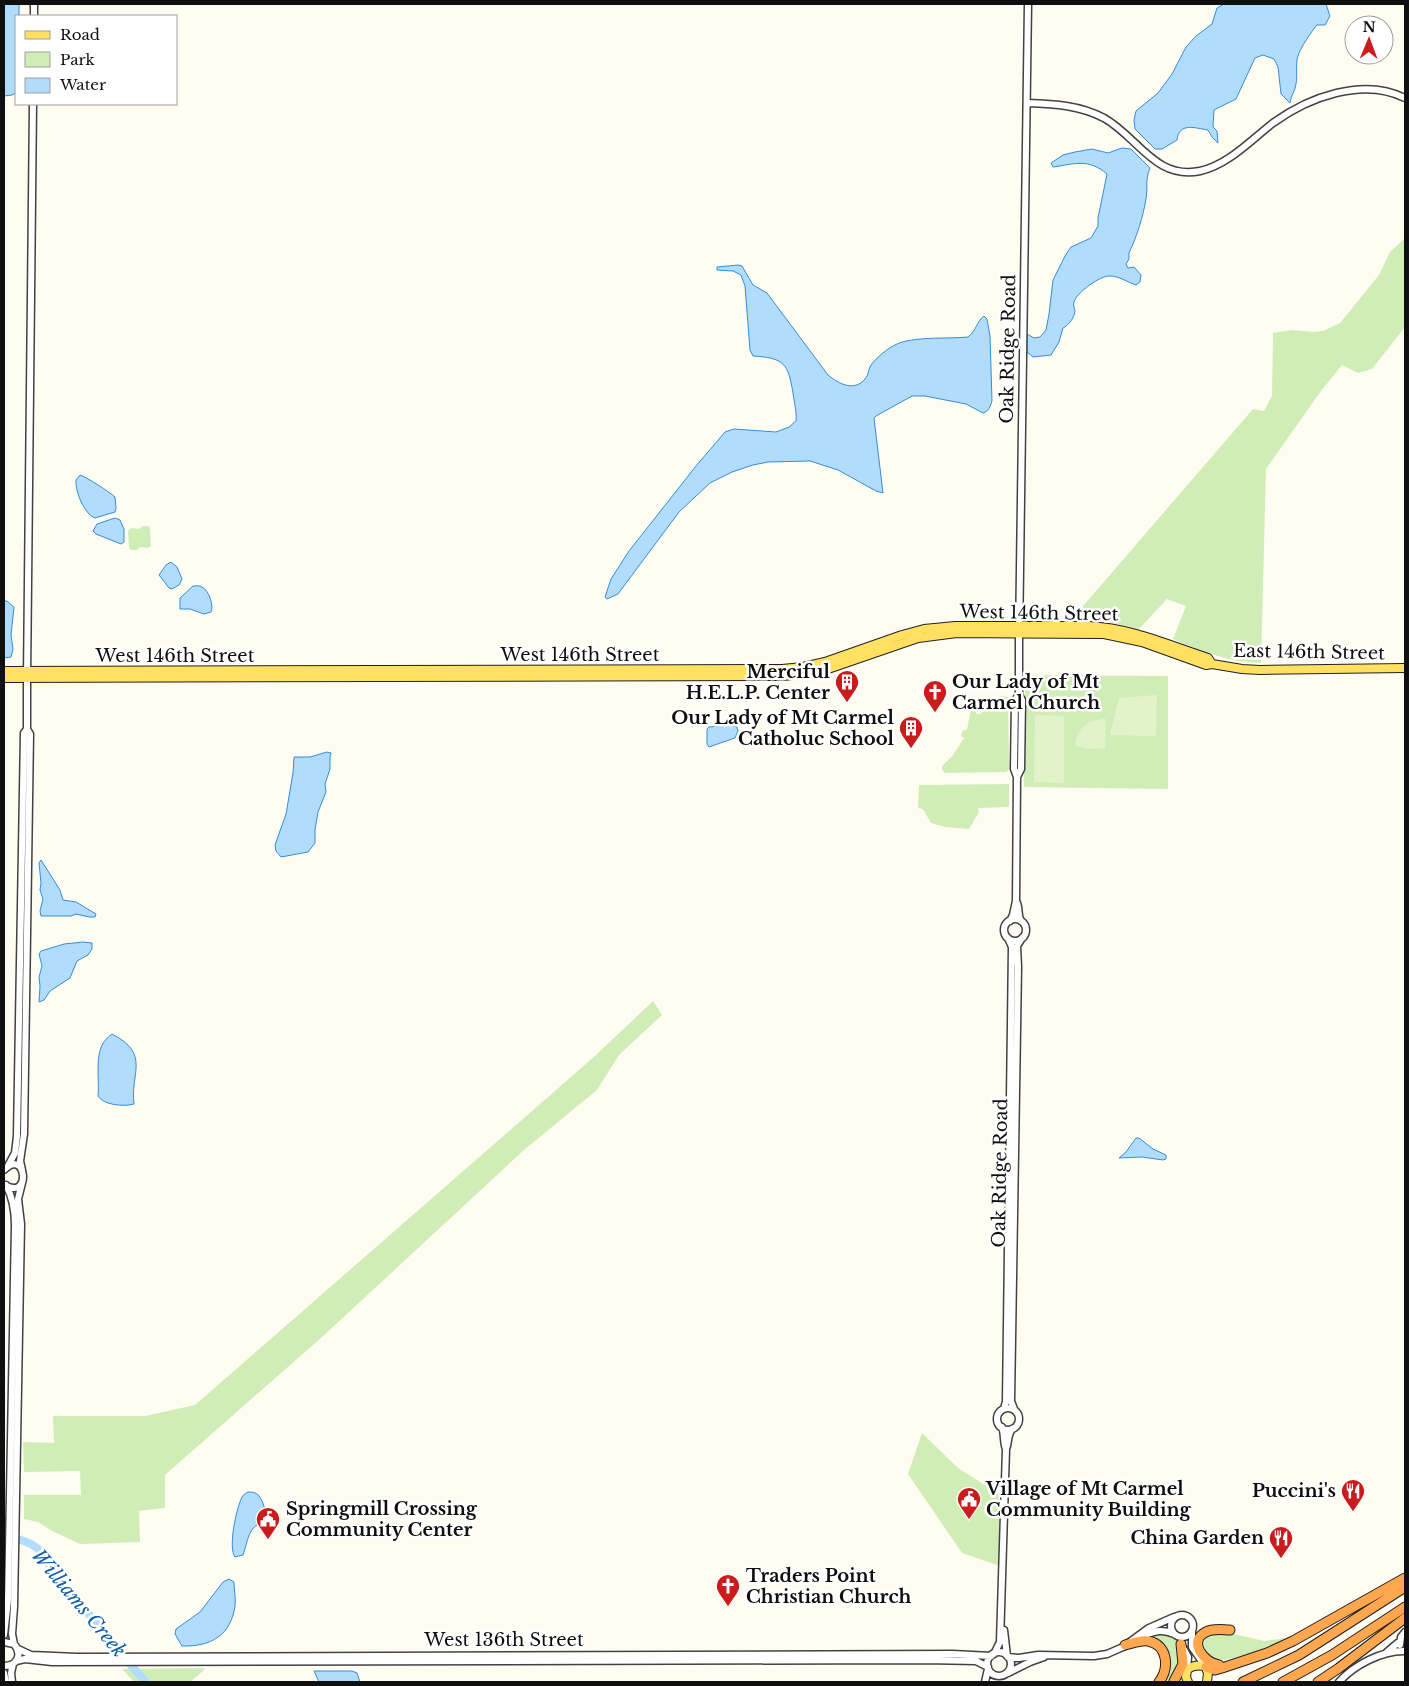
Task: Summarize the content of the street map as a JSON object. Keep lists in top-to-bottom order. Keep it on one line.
{"streets":{"main road":["West 146th Street","East 146th Street"],"street":["Oak Ridge Road","West 136th Street"]},"crossings":[["Oak Ridge Road","West 146th Street"],["West 146th Street","East 146th Street"]],"water":["Williams Creek"],"places":{"building":["Merciful H.E.L.P. Center","Our Lady of Mt Carmel Catholuc School"],"church":["Our Lady of Mt Carmel Church","Traders Point Christian Church"],"restaurant":["Puccini's","China Garden"],"public building":["Village of Mt Carmel Community Building","Springmill Crossing Community Center"]},"legend":["Road","Park","Water"],"north":"top"}
